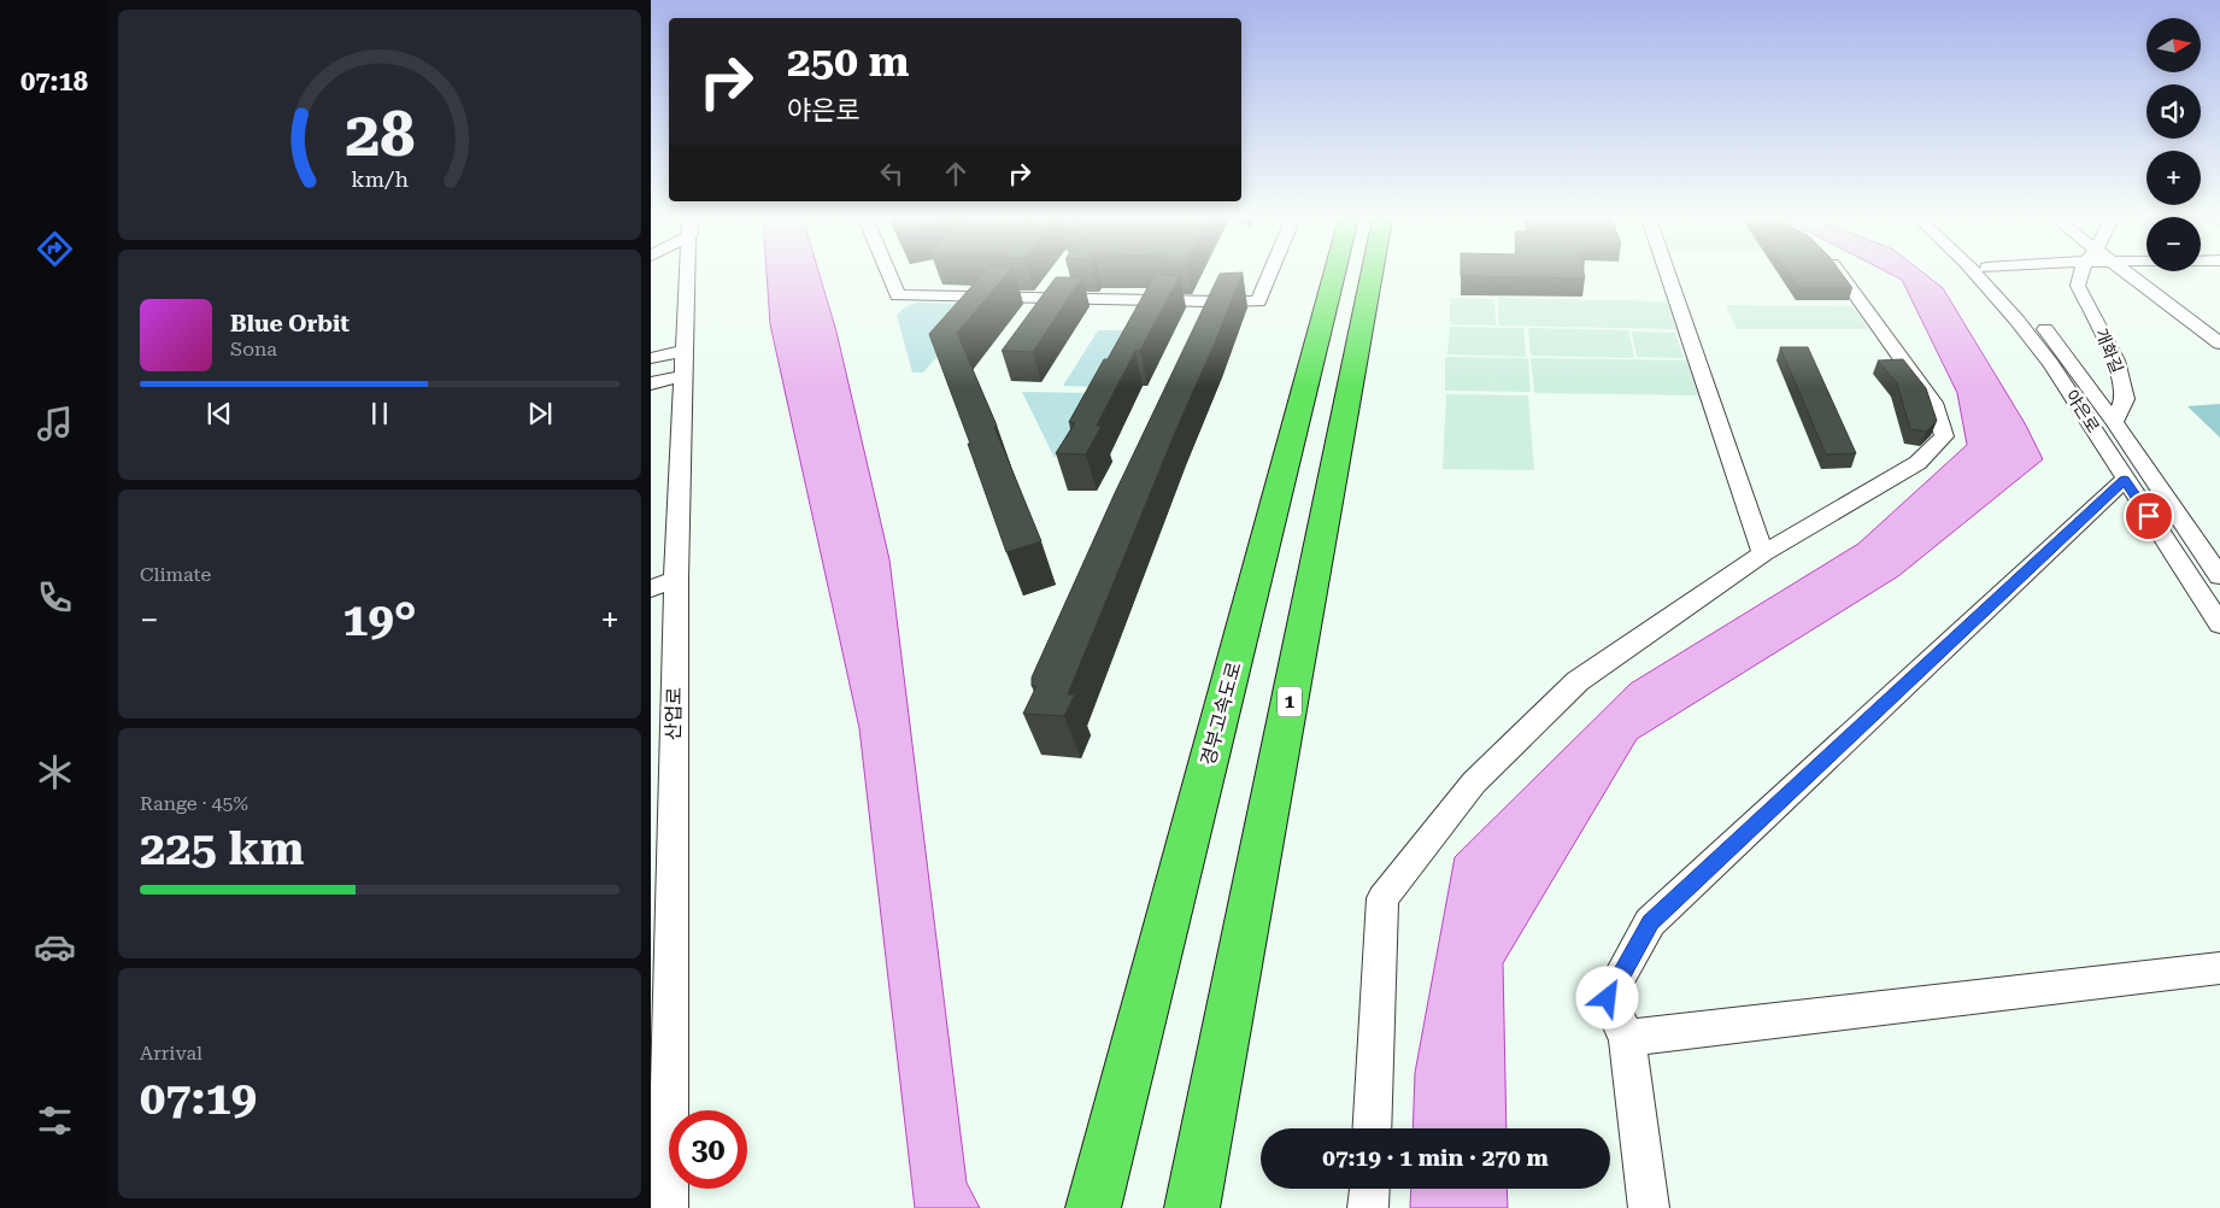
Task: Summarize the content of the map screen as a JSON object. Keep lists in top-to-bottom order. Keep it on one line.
{"streets":{"highway":["1","경부고속도로"],"street":["개화길","야은로","산업로"]},"crossings":[["개화길","야은로"]],"north":"right","page":{"tabs":"07:18","map_buttons":["+","−"],"turn":["250 m","야은로"],"song":["Blue Orbit","Sona"],"tile":["Climate",["Range · 45%","225 km"],["Arrival","07:19"]],"heat":["−","19°","+"],"limit":"30","trip":"07:19 · 1 min · 270 m","gauge":["28","km/h"]}}
